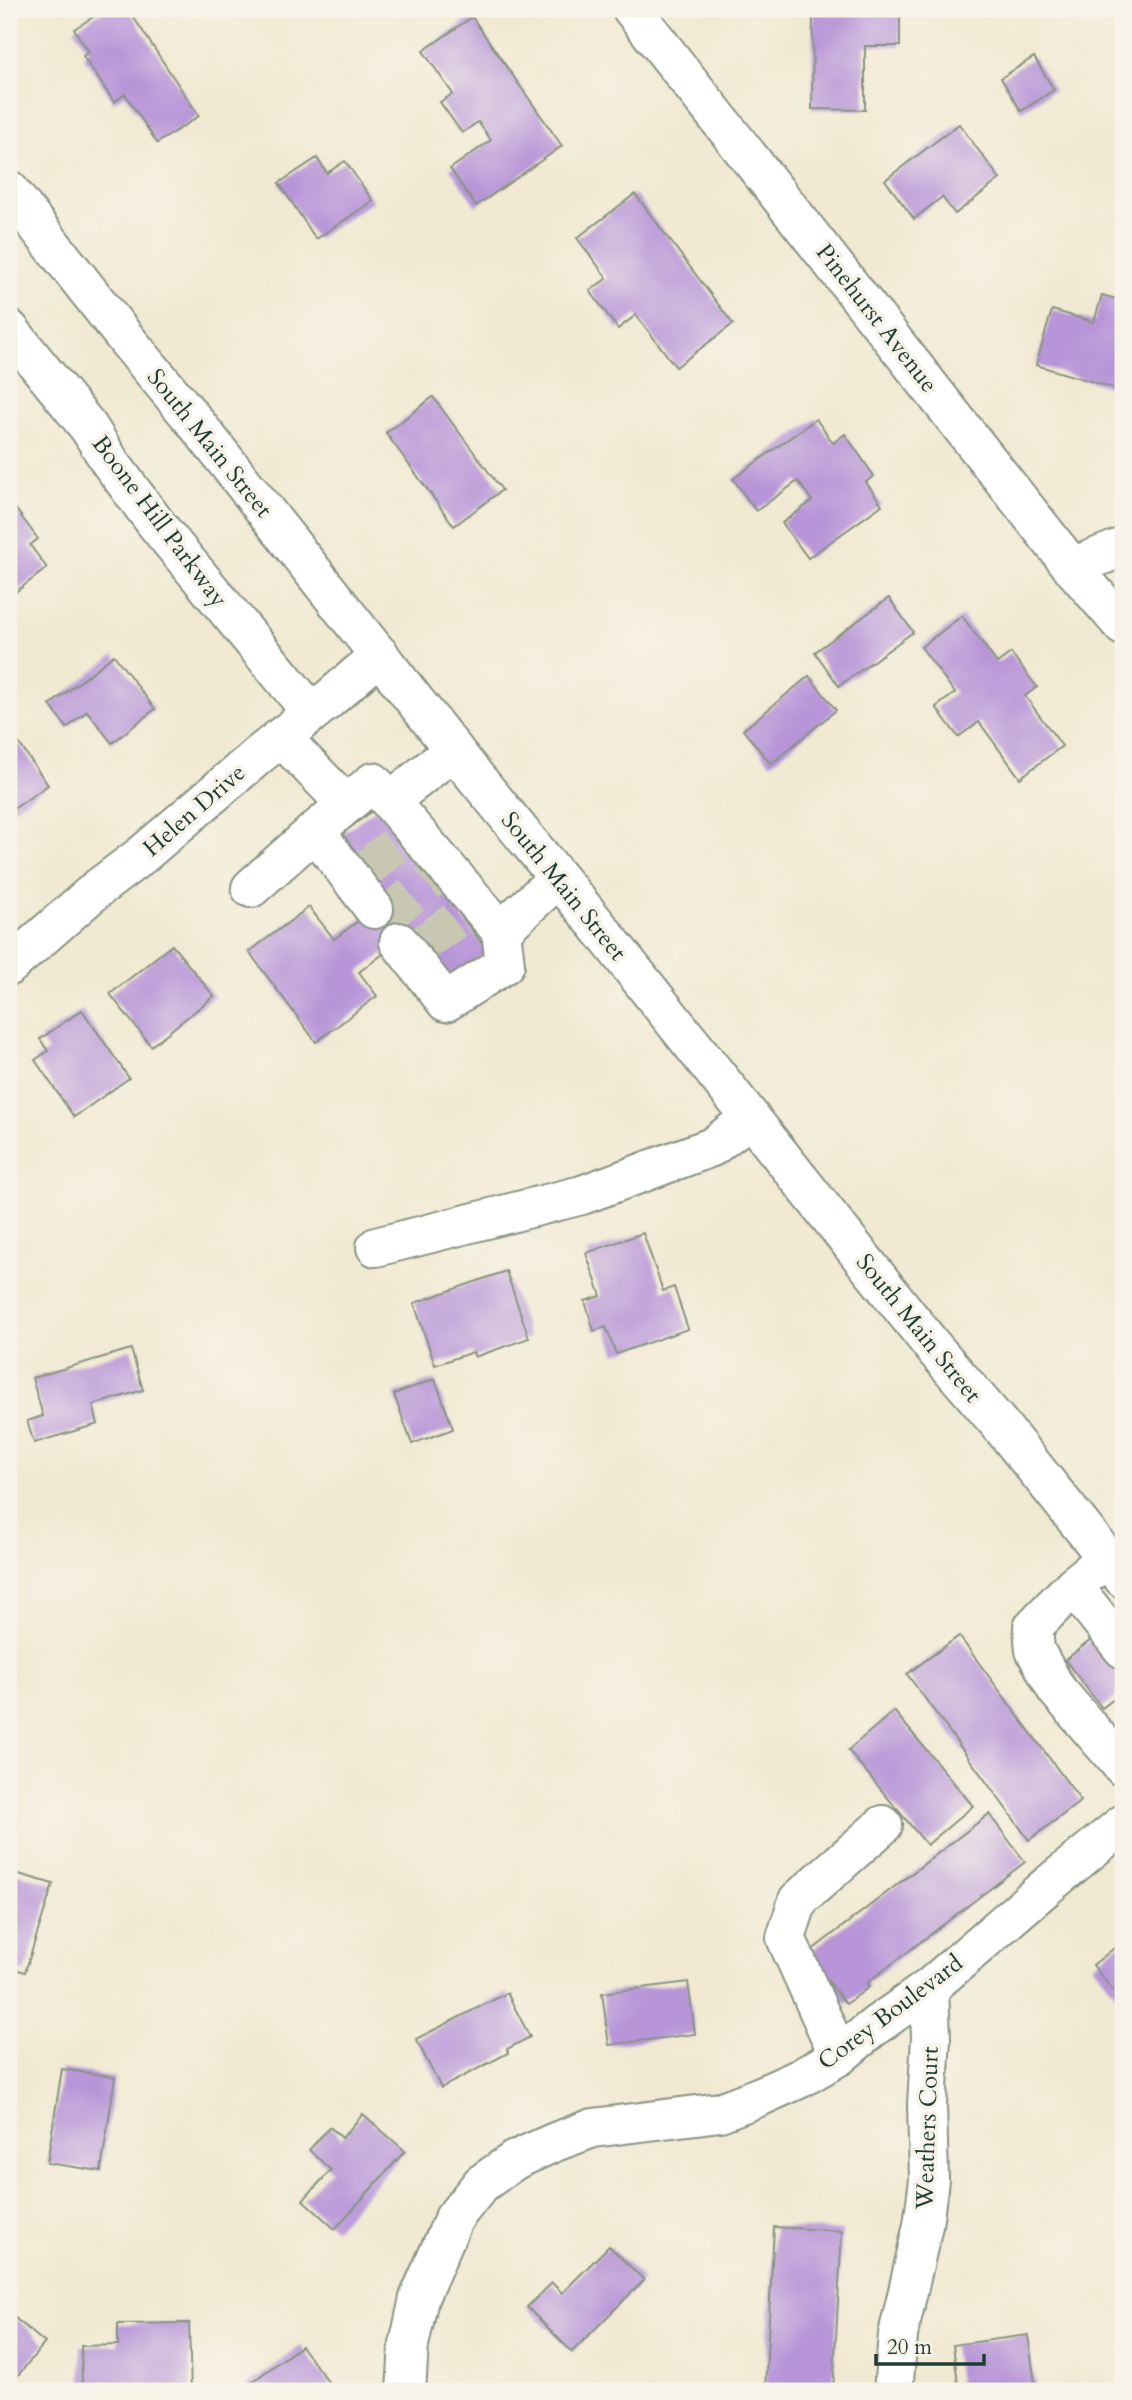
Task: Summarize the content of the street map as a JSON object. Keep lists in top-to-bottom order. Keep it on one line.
{"streets":{"street":["Pinehurst Avenue","South Main Street","Boone Hill Parkway","Helen Drive","Corey Boulevard","Weathers Court"]},"crossings":[["South Main Street","Helen Drive"],["Boone Hill Parkway","Helen Drive"],["Corey Boulevard","Weathers Court"]],"scale_bar":"20 m"}
